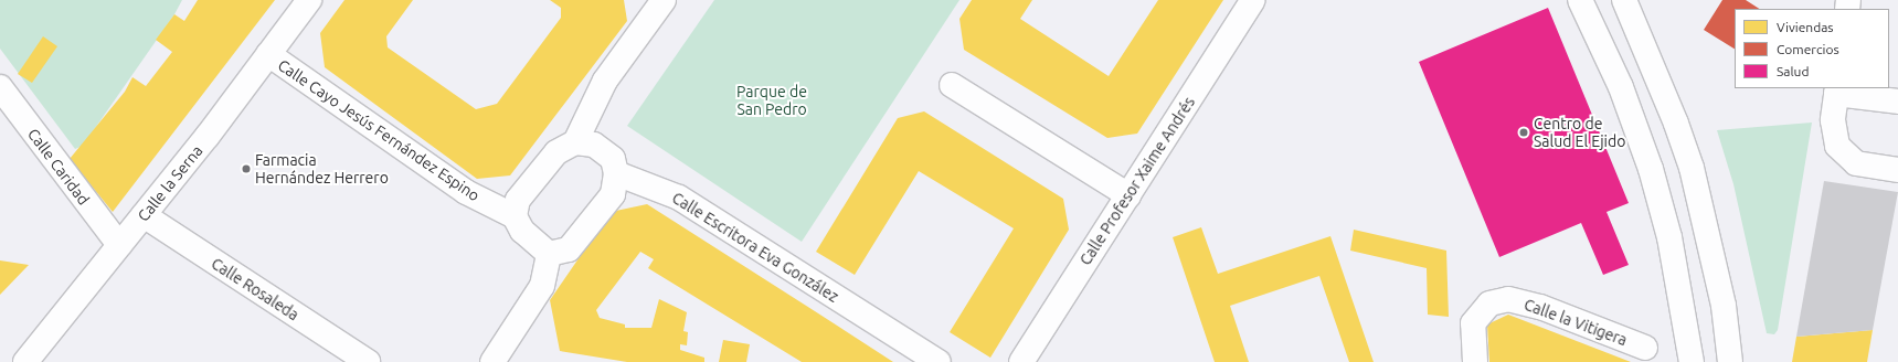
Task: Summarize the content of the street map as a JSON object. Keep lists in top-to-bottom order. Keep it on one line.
{"streets":{"street":["Calle Cayo Jesús Fernández Espino","Calle Caridad","Calle Profesor Xaime Andrés","Calle la Serna","Calle Escritora Eva González","Calle Rosaleda","Calle la Vitigera"]},"crossings":[["Calle Cayo Jesús Fernández Espino","Calle la Serna"],["Calle Cayo Jesús Fernández Espino","Calle Escritora Eva González"],["Calle Caridad","Calle la Serna"],["Calle la Serna","Calle Rosaleda"]],"parks":["Parque de San Pedro"],"places":["Centro de Salud El Ejido","Farmacia Hernández Herrero"],"legend":["Viviendas","Comercios","Salud"]}
